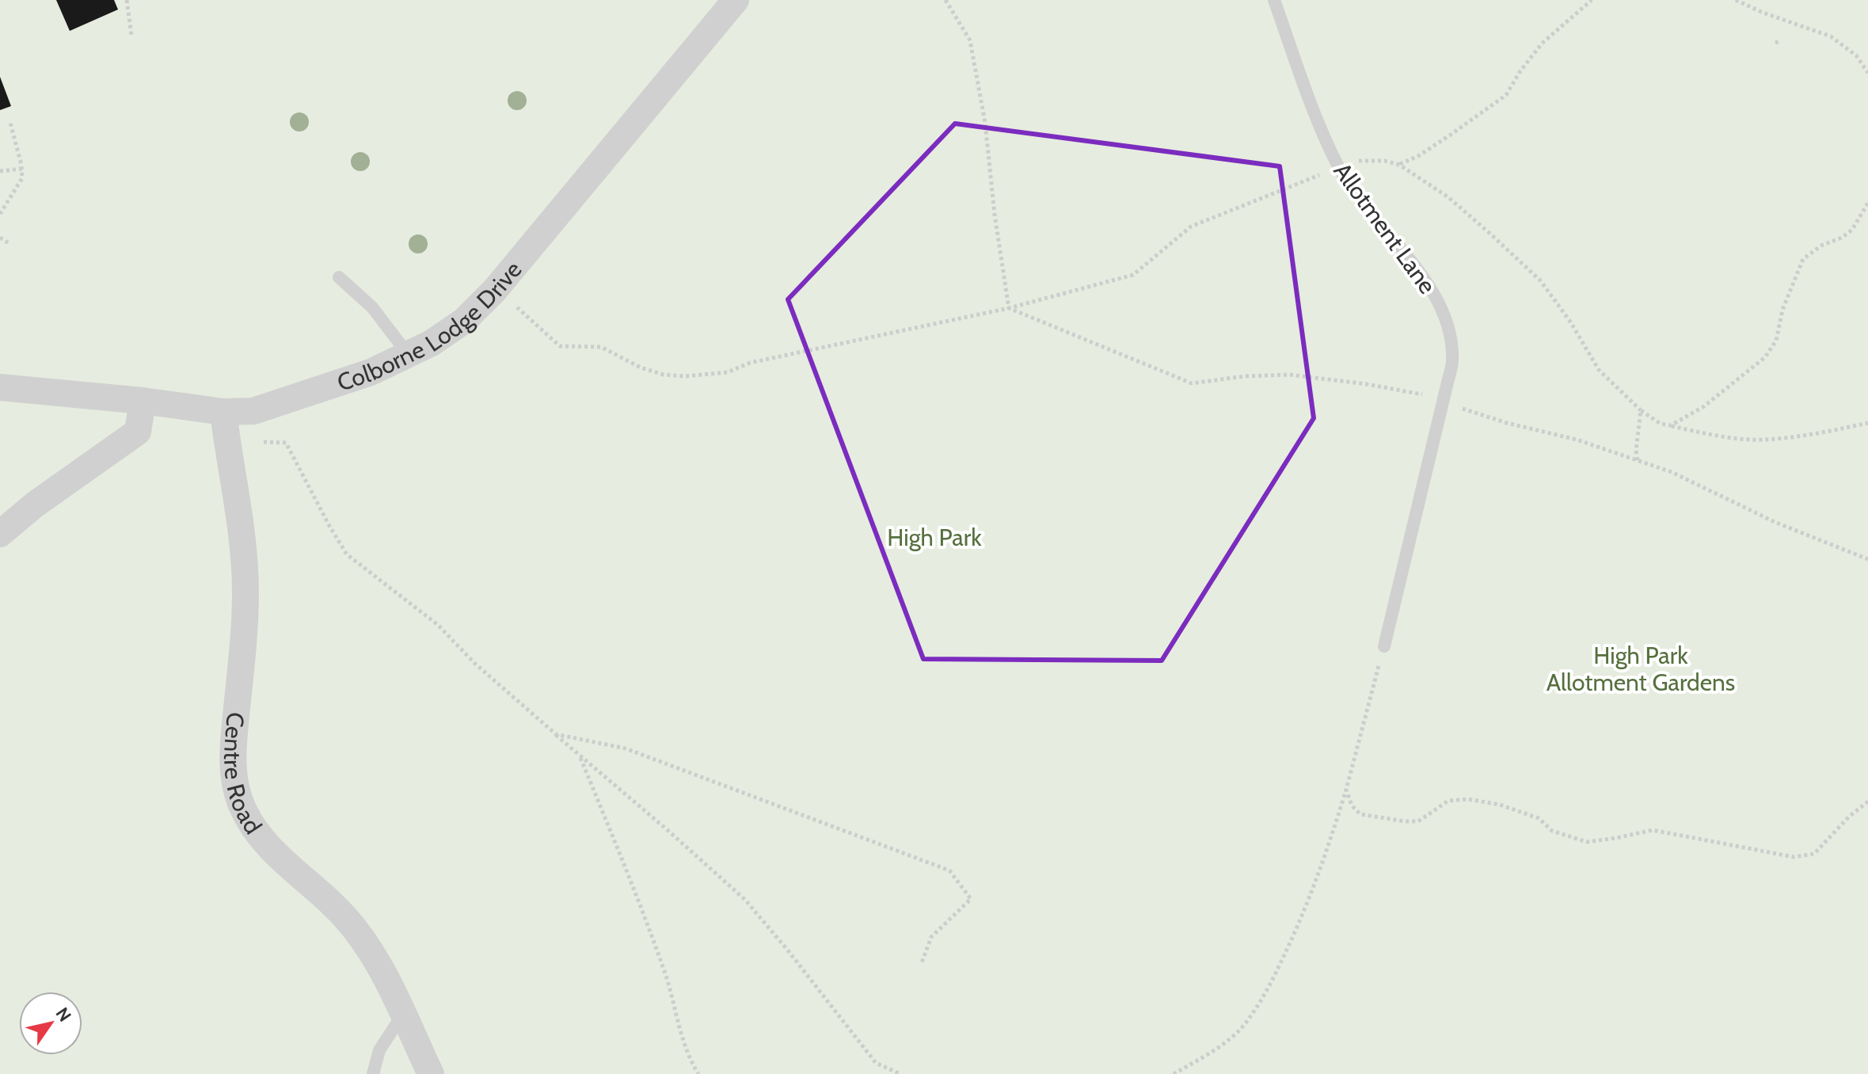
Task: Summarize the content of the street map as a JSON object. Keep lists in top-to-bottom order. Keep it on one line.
{"streets":{"street":["Colborne Lodge Drive","Centre Road"],"lane":["Allotment Lane"]},"crossings":[["Colborne Lodge Drive","Centre Road"]],"parks":["High Park","High Park Allotment Gardens"],"north":"top right"}
